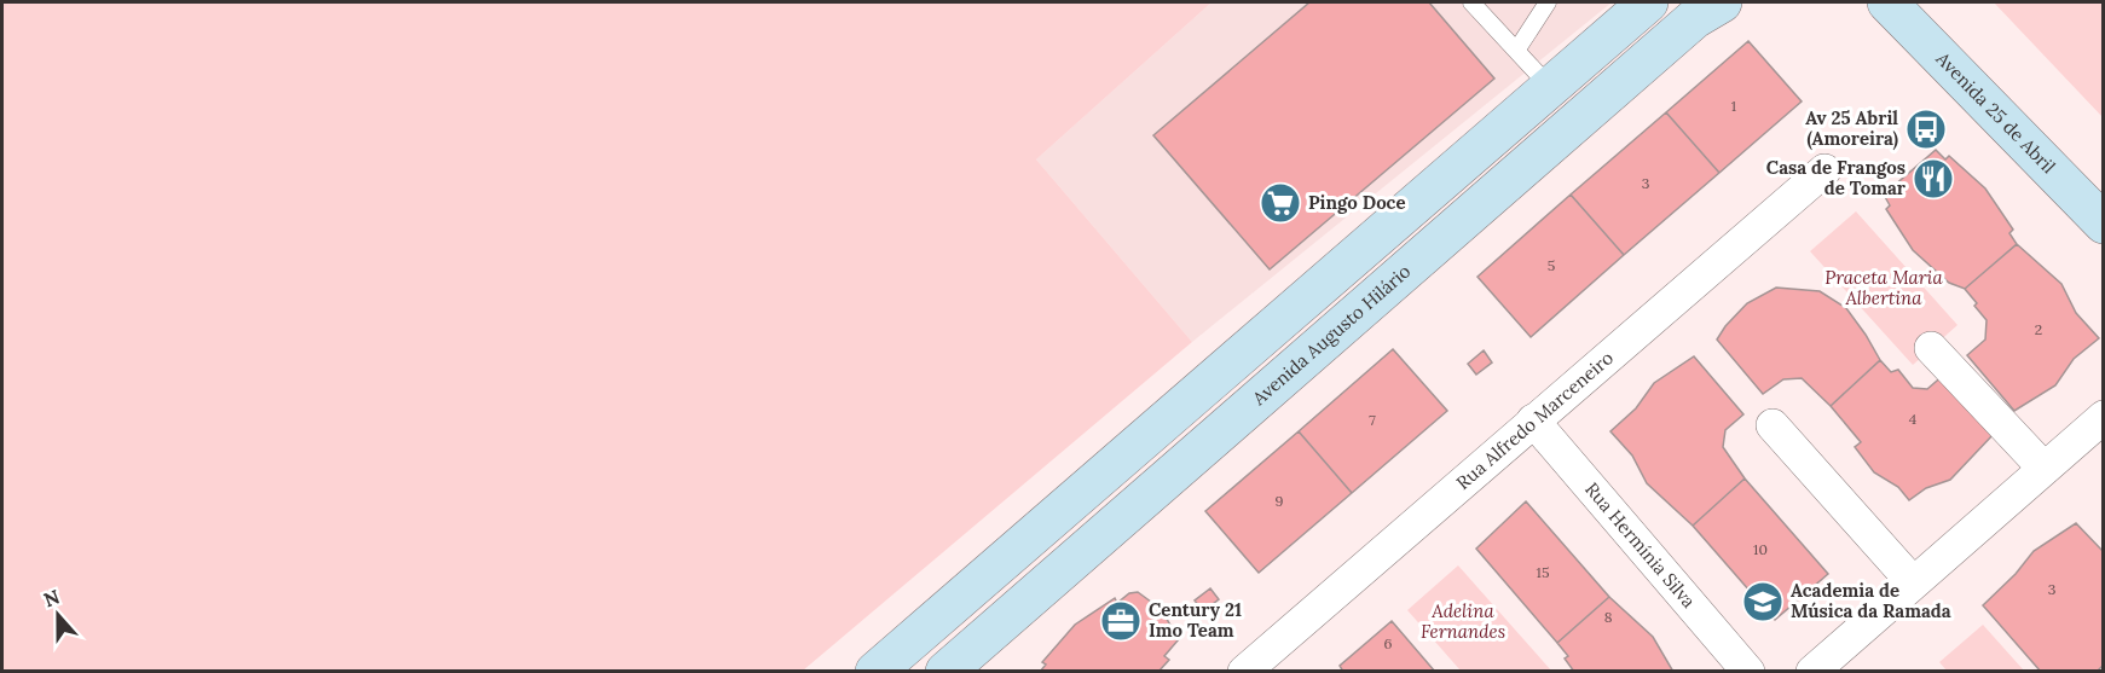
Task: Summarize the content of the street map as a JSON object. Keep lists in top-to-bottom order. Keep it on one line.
{"streets":{"main road":["Avenida 25 de Abril","Avenida Augusto Hilário"],"street":["Rua Alfredo Marceneiro","Rua Hermínia Silva"]},"crossings":[["Rua Alfredo Marceneiro","Rua Hermínia Silva"]],"parks":["Praceta Maria Albertina","Adelina Fernandes"],"places":{"bus stop":["Av 25 Abril (Amoreira)"],"restaurant":["Casa de Frangos de Tomar"],"supermarket":["Pingo Doce"],"school or university":["Academia de Música da Ramada"],"office":["Century 21 Imo Team"]},"house_numbers":["1","3","5","2","4","7","9","10","15","3","8","6"],"north":"top"}
